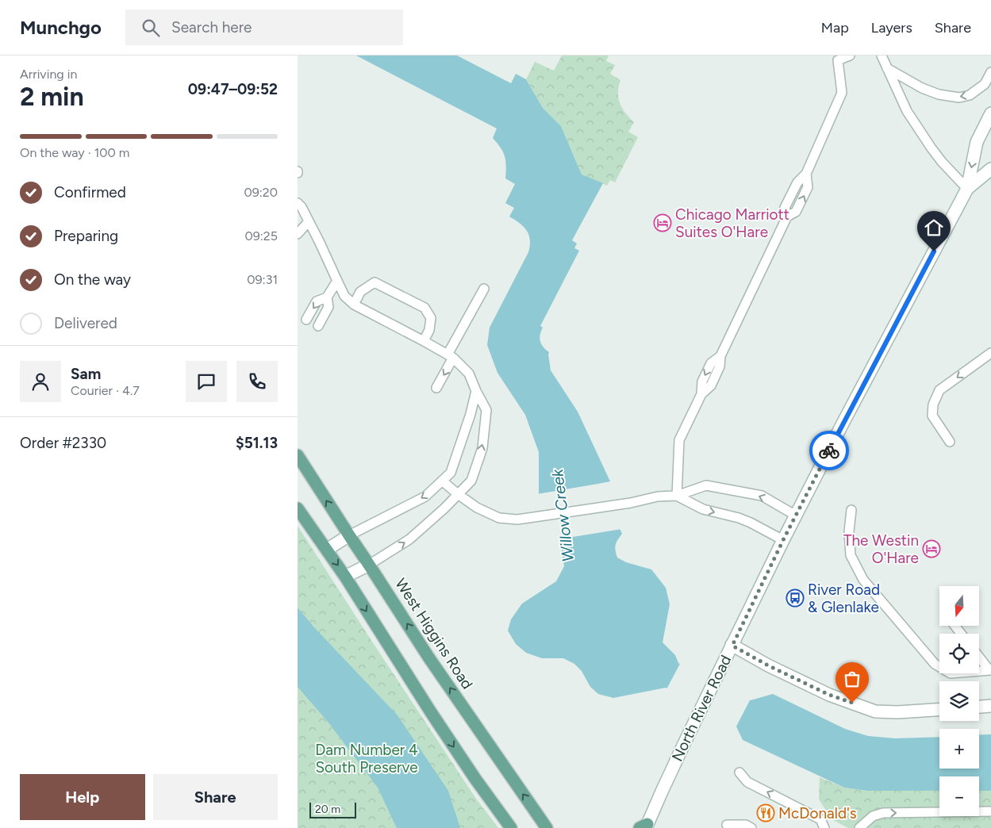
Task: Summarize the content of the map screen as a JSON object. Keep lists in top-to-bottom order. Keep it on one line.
{"streets":{"main road":["West Higgins Road","North River Road"]},"water":["Willow Creek"],"parks":["Dam Number 4 South Preserve"],"places":{"hotel":["Chicago Marriott Suites O'Hare","The Westin O'Hare"],"bus stop":["River Road & Glenlake"],"restaurant":["McDonald's"]},"scale_bar":"20 m","north":"bottom","page":{"header":"Munchgo","search":"Search here","nav":["Map","Layers","Share"],"heading":["2 min","Arriving in","09:47–09:52"],"panel":["Sam","Courier · 4.7","Order #2330","$51.13"],"bar":"On the way · 100 m","list":[["Confirmed","09:20"],["Preparing","09:25"],["On the way","09:31"],"Delivered"],"map_buttons":["+","−"],"buttons":["Help","Share"],"scale":"20 m"}}
